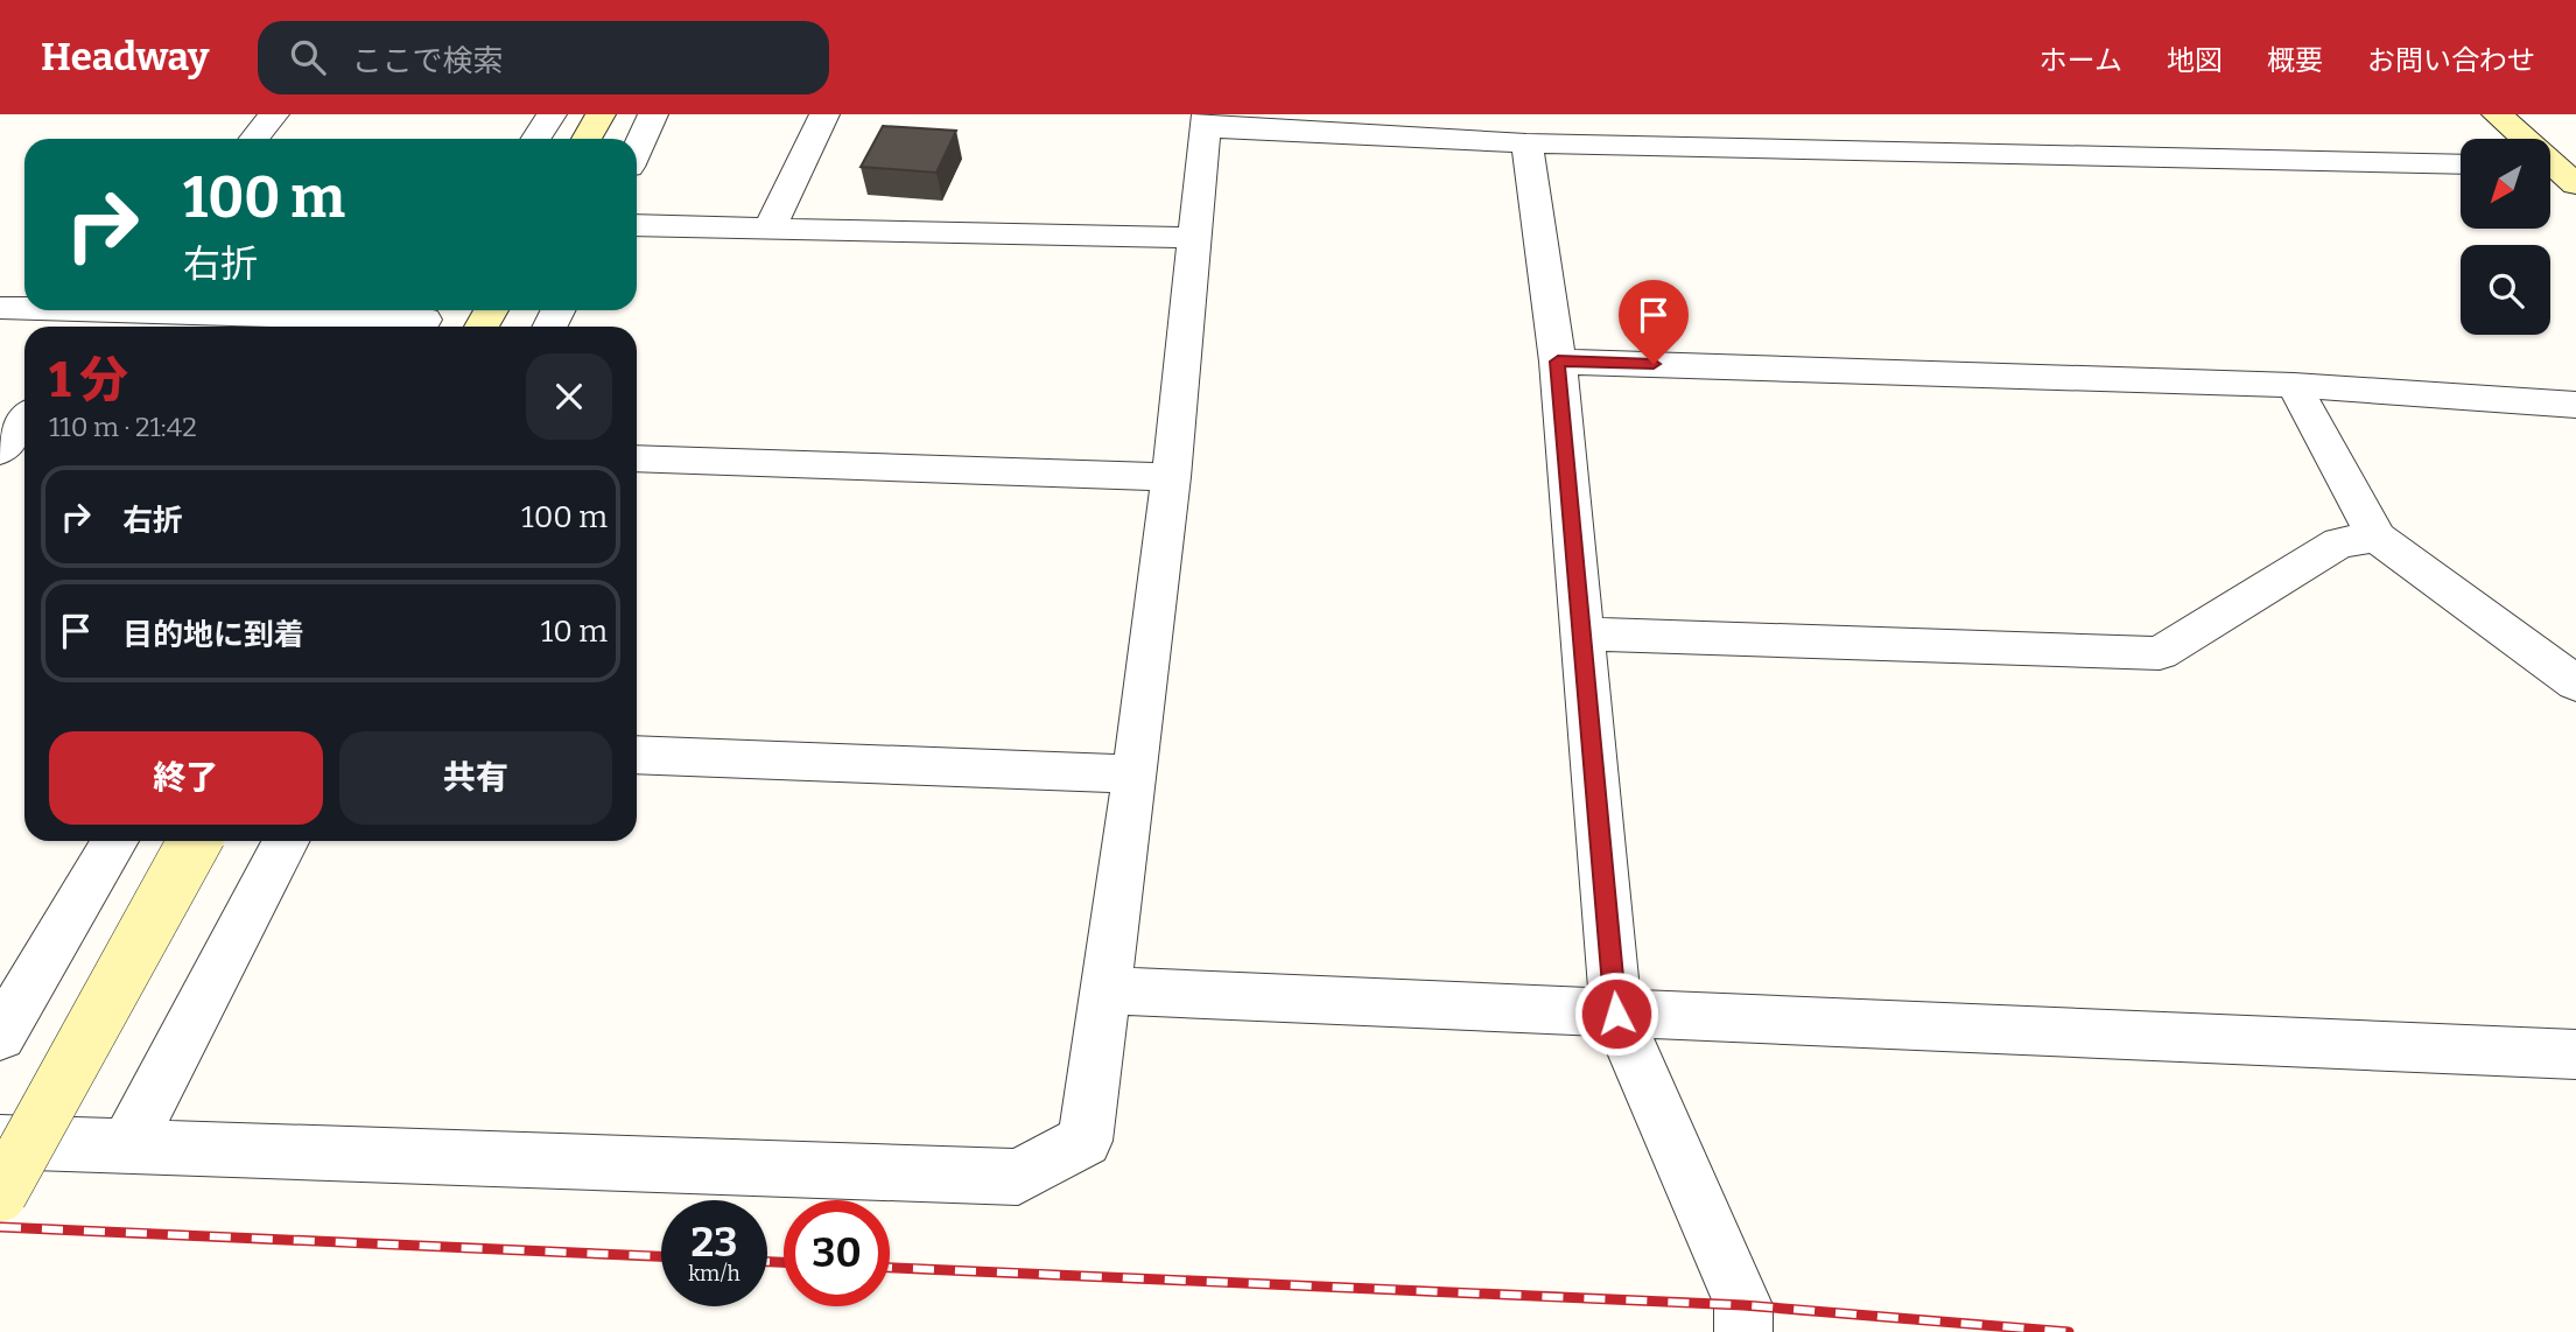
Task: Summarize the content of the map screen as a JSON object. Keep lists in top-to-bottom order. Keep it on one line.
{"north":"bottom left","page":{"header":"Headway","search":"ここで検索","nav":["ホーム","地図","概要","お問い合わせ"],"turn":["100 m","右折"],"heading":["1 分","110 m · 21:42"],"list":[{"name":"右折","value":"100 m"},{"name":"目的地に到着","value":"10 m"}],"buttons":["終了","共有"],"speed":"23 km/h","limit":"30"}}
